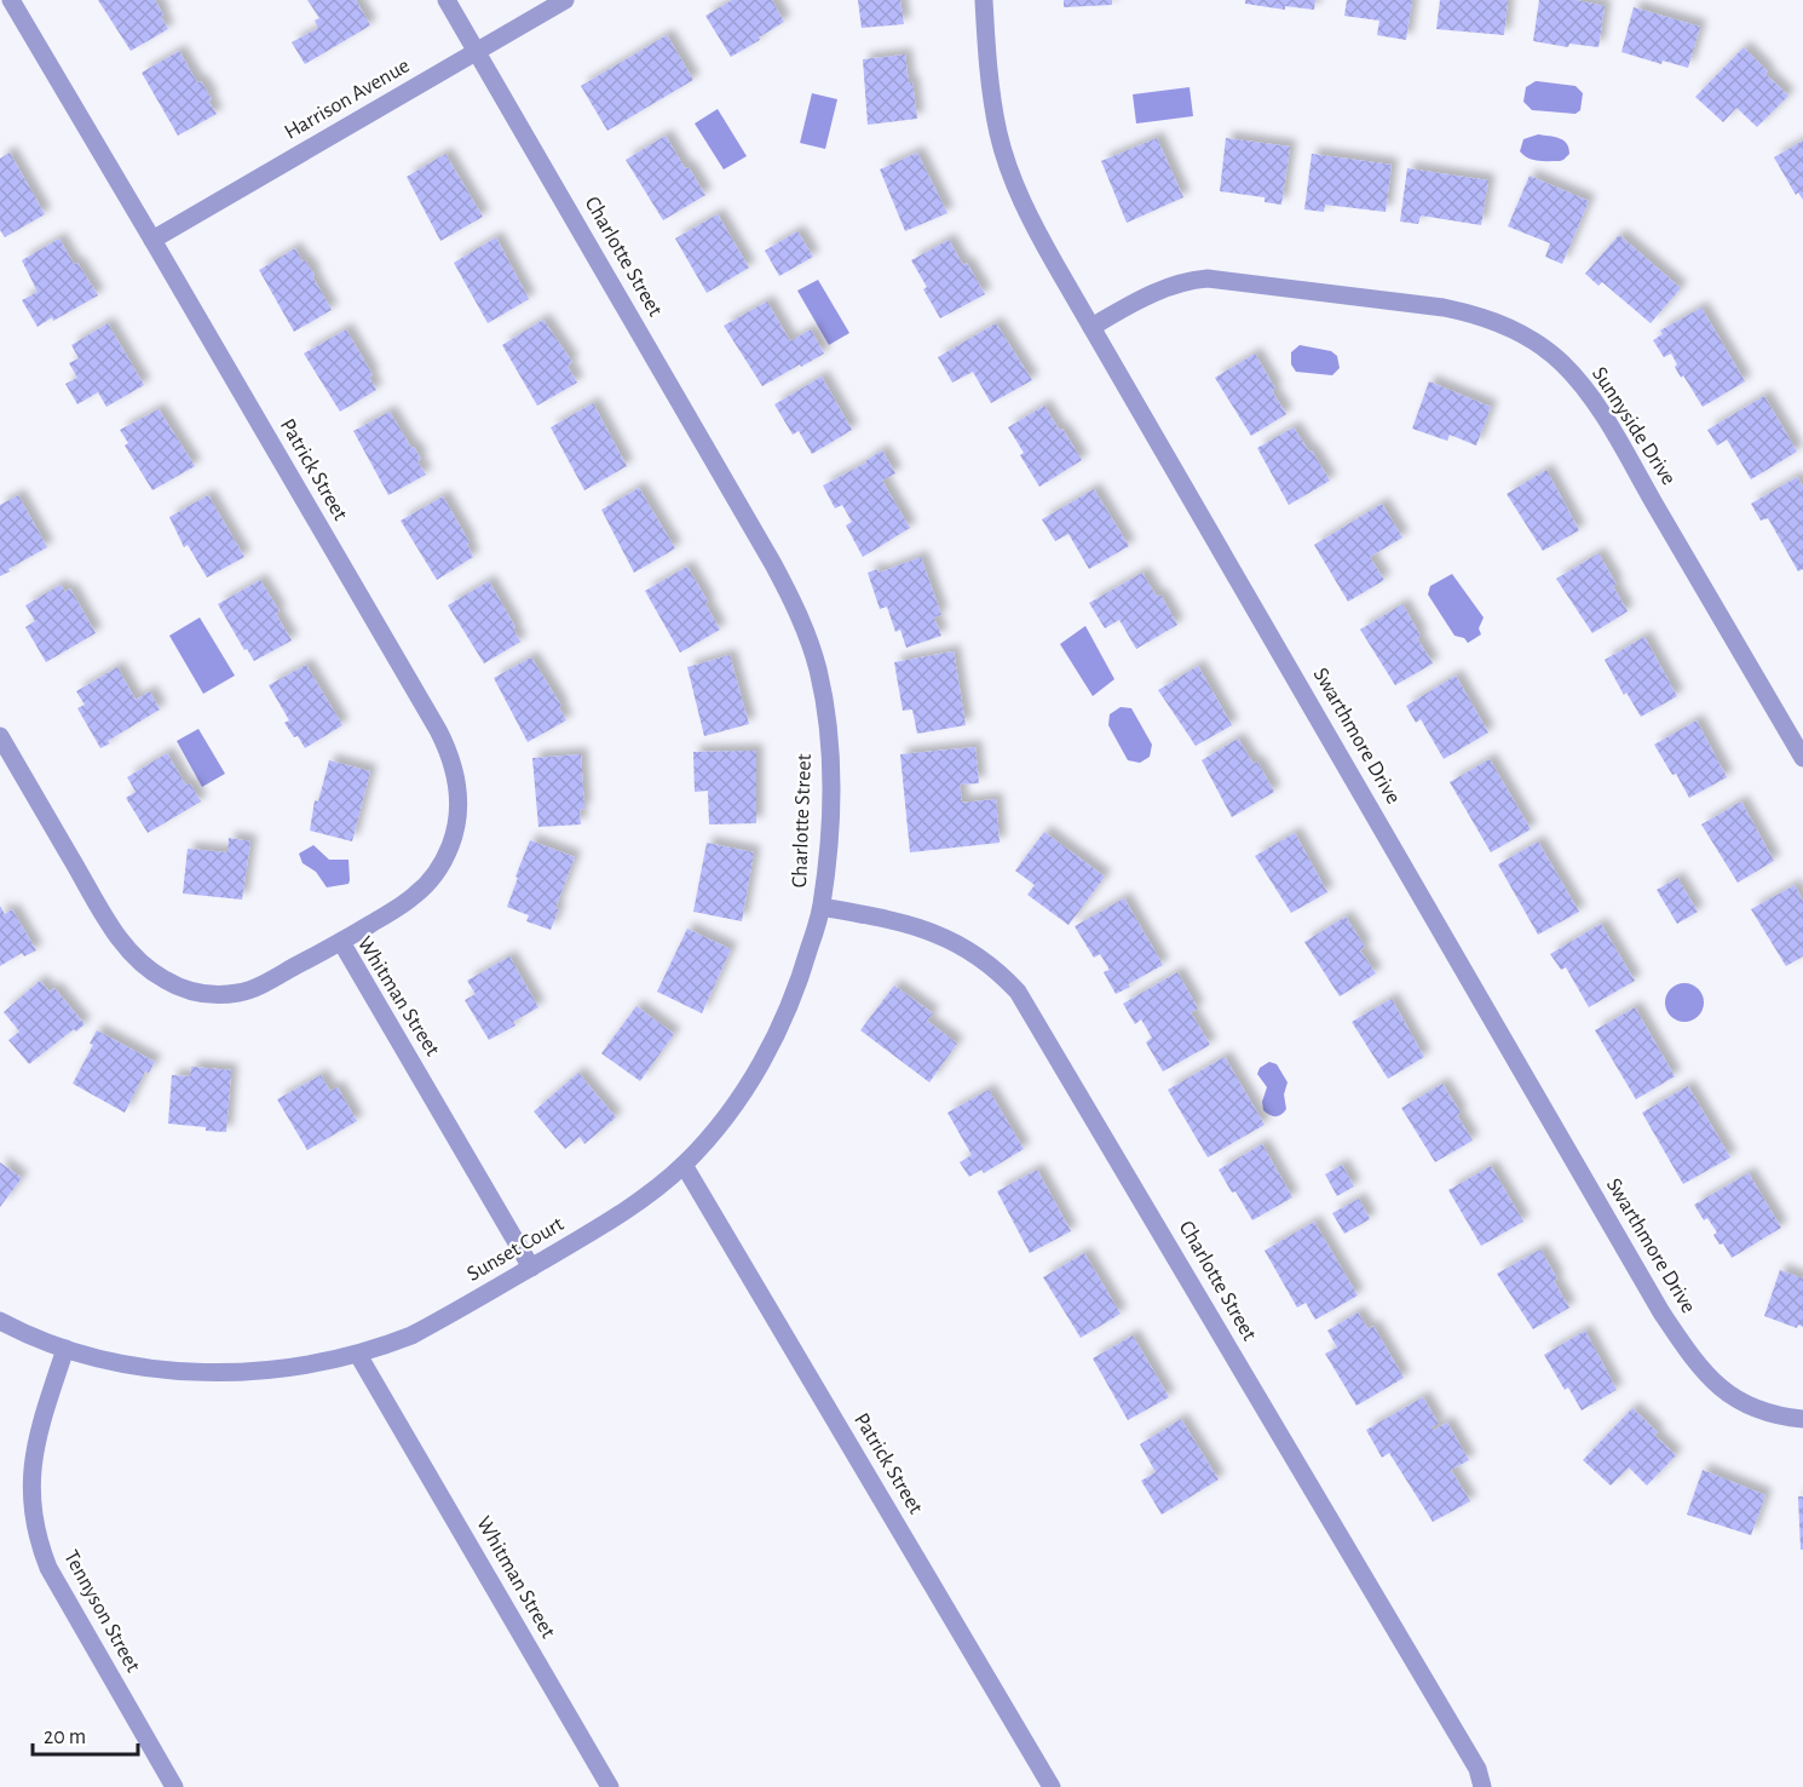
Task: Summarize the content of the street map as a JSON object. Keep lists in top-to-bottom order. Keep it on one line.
{"streets":{"street":["Harrison Avenue","Charlotte Street","Sunnyside Drive","Patrick Street","Swarthmore Drive","Whitman Street","Sunset Court","Tennyson Street"]},"crossings":[["Harrison Avenue","Charlotte Street"],["Harrison Avenue","Patrick Street"],["Charlotte Street","Sunset Court"],["Sunnyside Drive","Swarthmore Drive"],["Patrick Street","Whitman Street"],["Patrick Street","Sunset Court"],["Whitman Street","Sunset Court"],["Sunset Court","Tennyson Street"]],"scale_bar":"20 m"}
